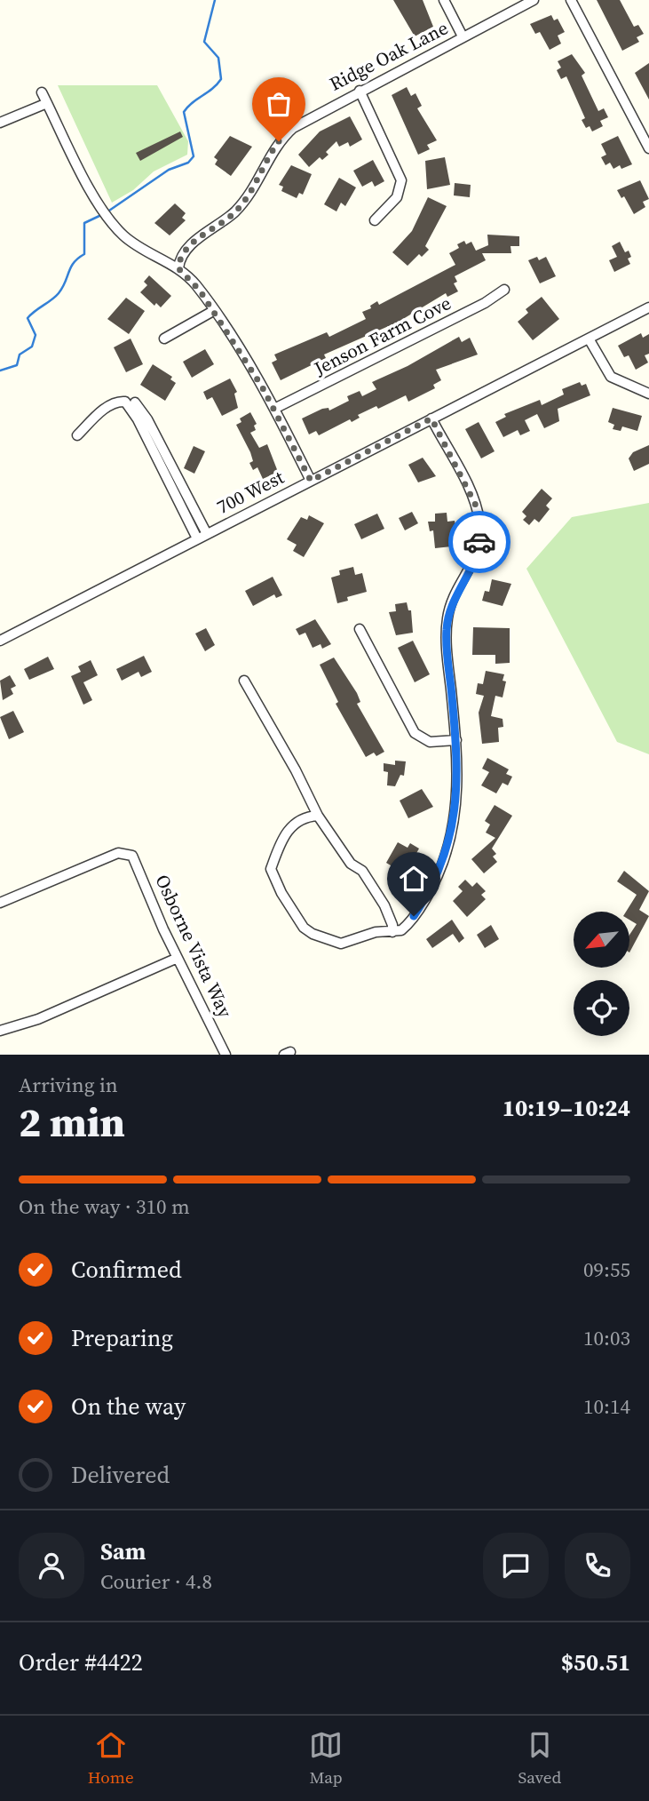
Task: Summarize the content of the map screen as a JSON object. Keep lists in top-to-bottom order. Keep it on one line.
{"streets":{"street":["Ridge Oak Lane","Jenson Farm Cove","700 West","Osborne Vista Way"]},"north":"bottom left","page":{"heading":["2 min","Arriving in","10:19–10:24"],"panel":["Sam","Courier · 4.8","Order #4422","$50.51"],"bar":"On the way · 310 m","list":[["Confirmed","09:55"],["Preparing","10:03"],["On the way","10:14"],"Delivered"],"tabs":["Home","Map","Saved"]}}
